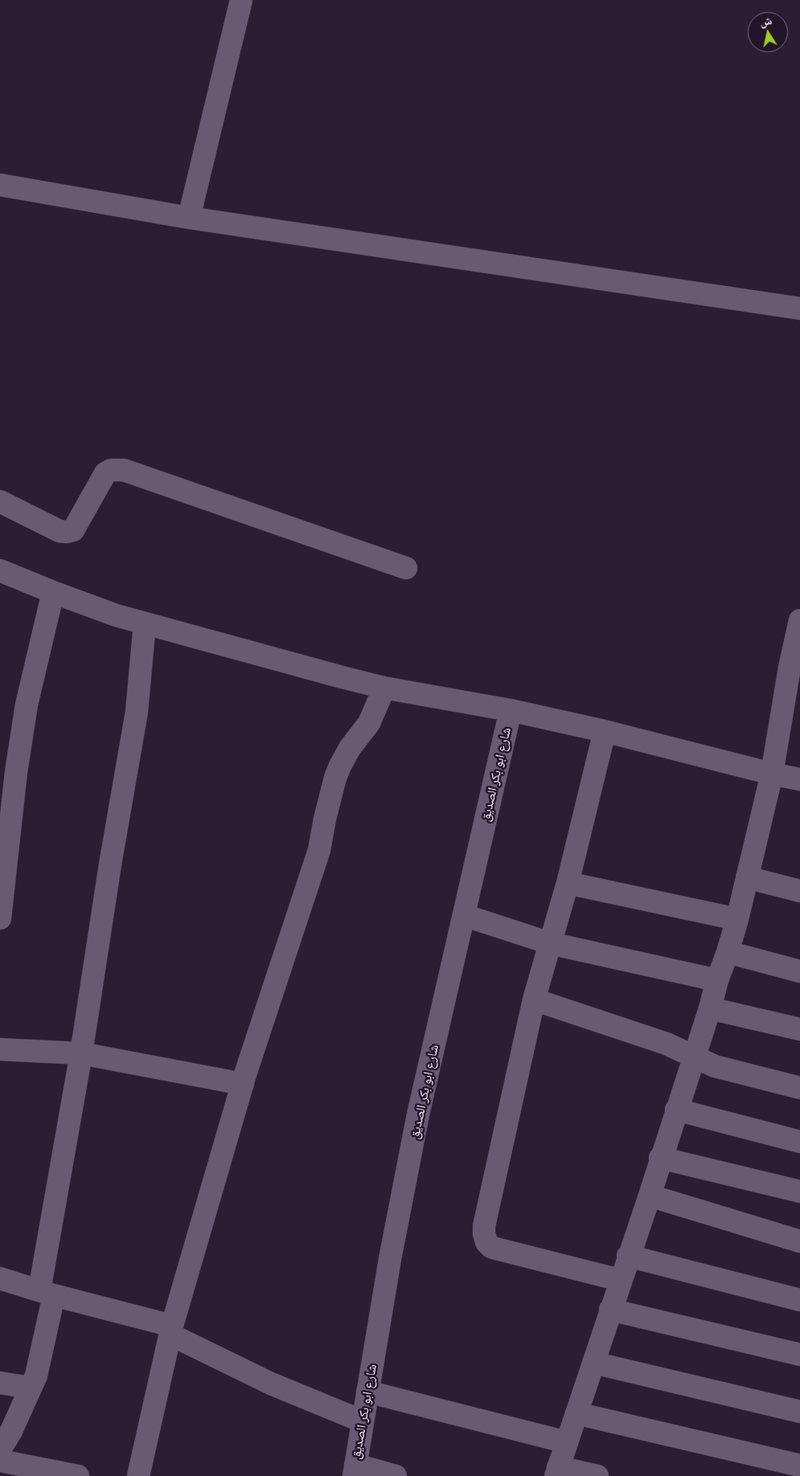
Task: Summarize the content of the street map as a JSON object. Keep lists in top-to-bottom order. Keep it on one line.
{"streets":{"street":["شارع ابو بكر الصديق"]},"north":"top"}
